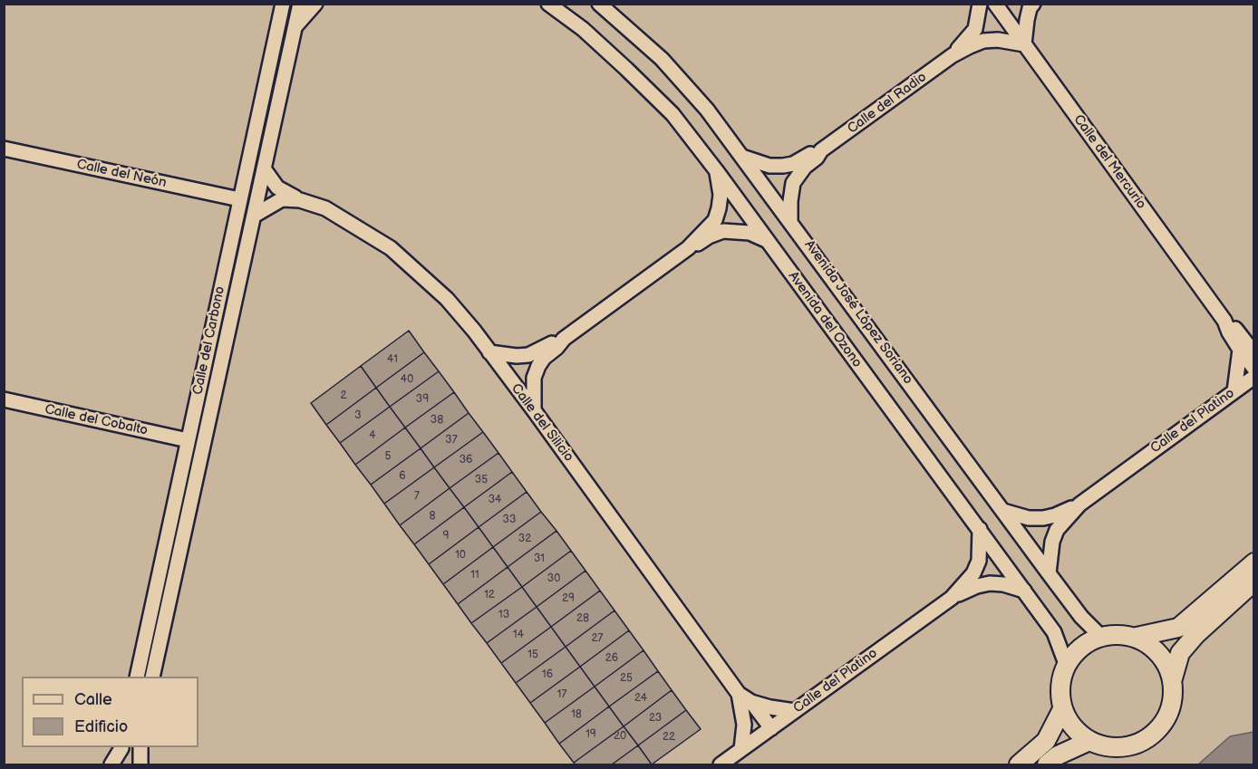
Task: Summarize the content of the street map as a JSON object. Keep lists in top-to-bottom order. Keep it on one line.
{"streets":{"street":["Calle del Radio","Calle del Mercurio","Calle del Neón","Avenida José López Soriano","Avenida del Ozono","Calle del Carbono","Calle del Cobalto","Calle del Platino","Calle del Silicio"]},"crossings":[["Calle del Radio","Calle del Mercurio"],["Calle del Radio","Avenida José López Soriano"],["Calle del Neón","Calle del Carbono"],["Avenida José López Soriano","Avenida del Ozono"],["Avenida José López Soriano","Calle del Platino"],["Avenida del Ozono","Calle del Platino"],["Calle del Carbono","Calle del Cobalto"],["Calle del Carbono","Calle del Silicio"],["Calle del Platino","Calle del Silicio"]],"house_numbers":["41","40","2","39","3","38","4","37","5","36","6","35","7","34","8","33","9","32","10","31","11","30","12","29","13","28","14","27","15","26","16","25","17","24","18","23","19","20","22"],"legend":["Calle","Edificio"]}
